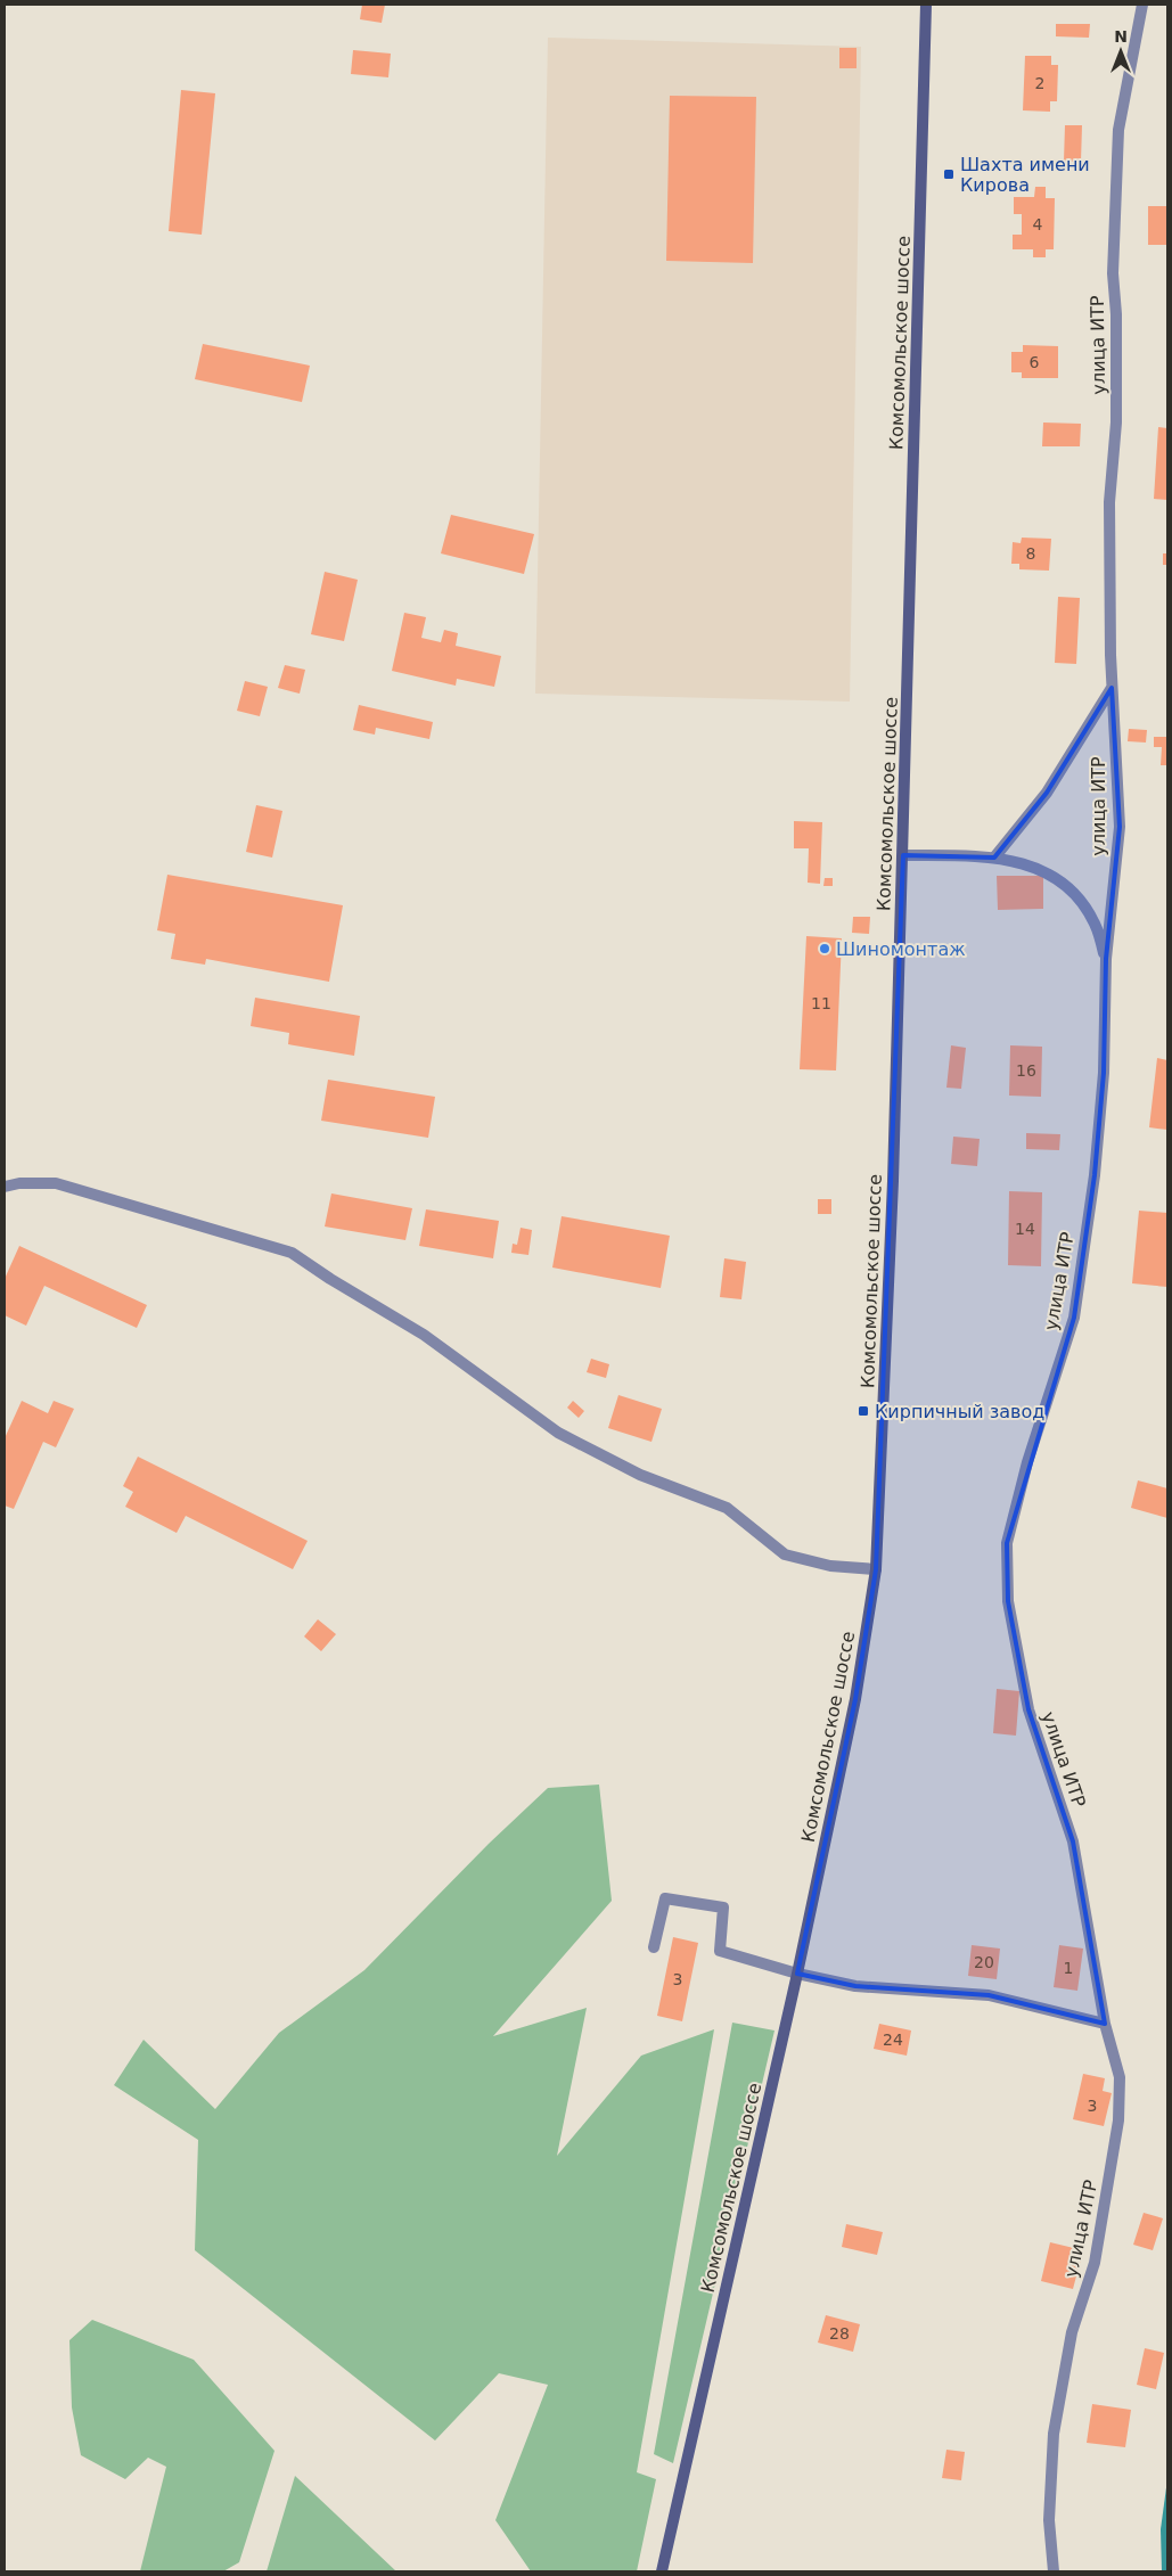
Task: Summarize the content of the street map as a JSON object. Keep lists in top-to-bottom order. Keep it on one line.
{"streets":{"main road":["Комсомольское шоссе"],"street":["улица ИТР"]},"places":{"transit":["Шахта имени Кирова","Кирпичный завод"],"other":["Шиномонтаж"]},"house_numbers":["2","4","6","8","11","16","14","20","1","3","24","3","28"],"north":"top"}
